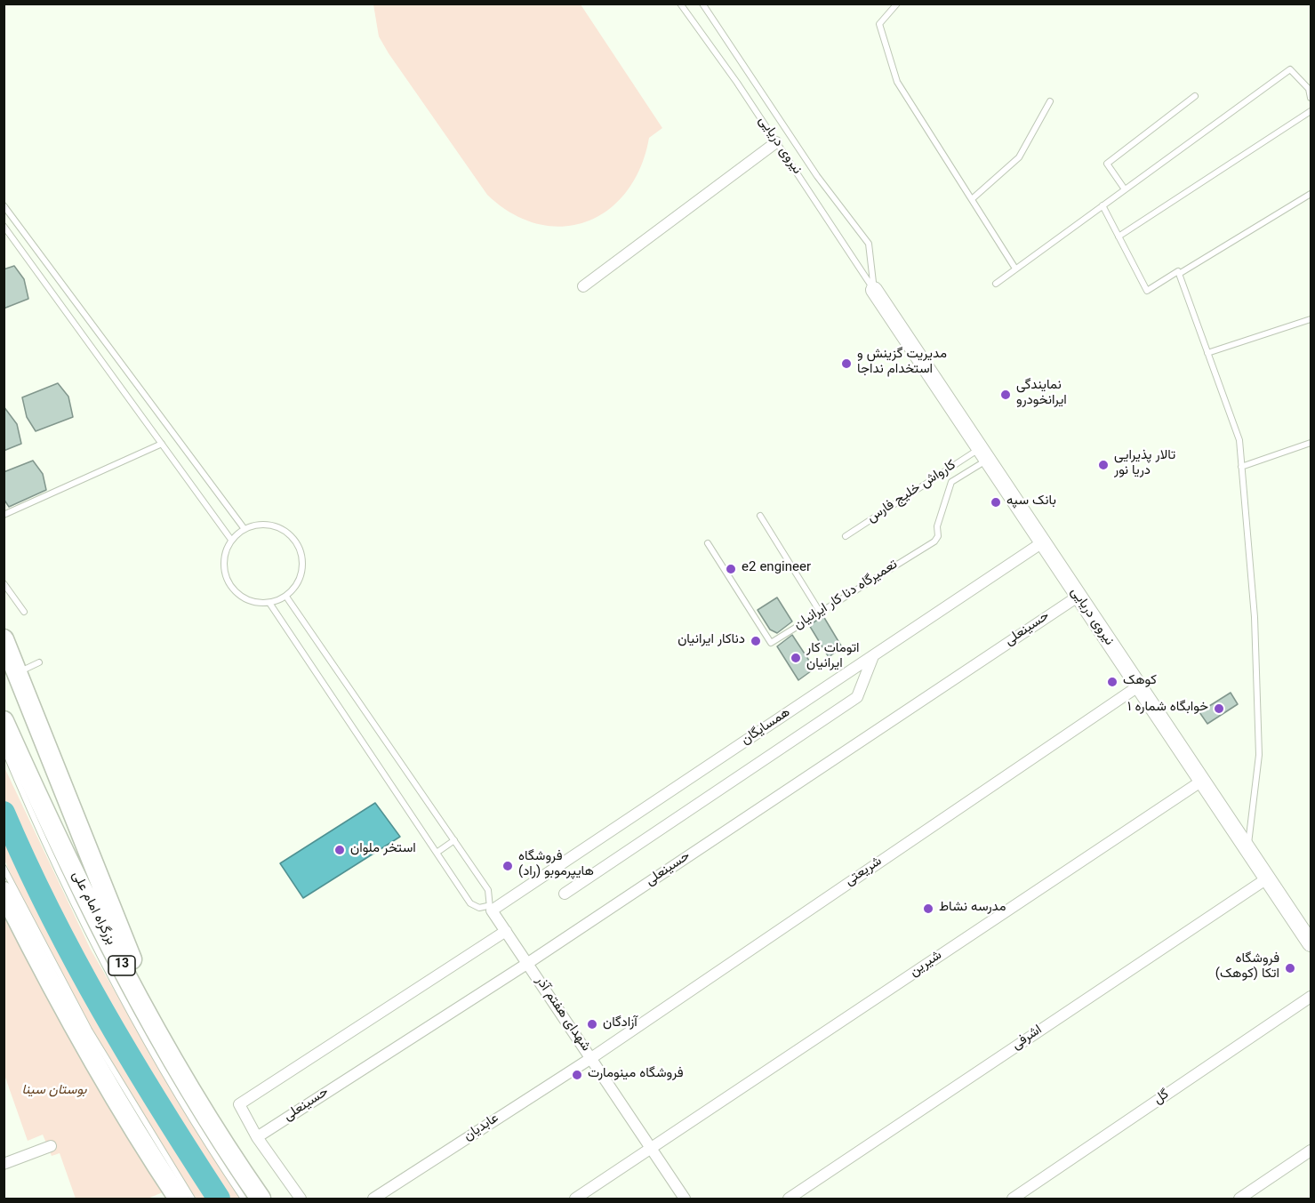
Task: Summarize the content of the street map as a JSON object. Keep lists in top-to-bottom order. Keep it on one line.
{"streets":{"highway":["بزرگراه امام علی","13"],"main road":["نیروی دریایی"],"street":["حسینعلی","همسایگان","شریعتی","شیرین","شهدای هفتم آذر","اشرفی","گل","عابدیان"],"lane":["کارواش خلیج فارس","تعمیرگاه دنا کار ایرانیان"]},"crossings":[["نیروی دریایی","کارواش خلیج فارس"],["نیروی دریایی","تعمیرگاه دنا کار ایرانیان"],["نیروی دریایی","حسینعلی"],["نیروی دریایی","همسایگان"],["نیروی دریایی","شریعتی"],["نیروی دریایی","شیرین"],["نیروی دریایی","اشرفی"],["کارواش خلیج فارس","تعمیرگاه دنا کار ایرانیان"],["حسینعلی","شهدای هفتم آذر"],["همسایگان","شهدای هفتم آذر"],["شریعتی","شهدای هفتم آذر"],["شریعتی","عابدیان"],["شیرین","شهدای هفتم آذر"],["شهدای هفتم آذر","عابدیان"]],"parks":["بوستان سینا"],"places":["مدیریت گزینش و استخدام نداجا","نمایندگی ایرانخودرو","تالار پذیرایی دریا نور","بانک سپه","e2 engineer","دناکار ایرانیان","اتومات کار ایرانیان","کوهک","خوابگاه شماره ۱","استخر ملوان","فروشگاه هایپرموبو (راد)","مدرسه نشاط","فروشگاه اتکا (کوهک)","آزادگان","فروشگاه مینومارت"]}
